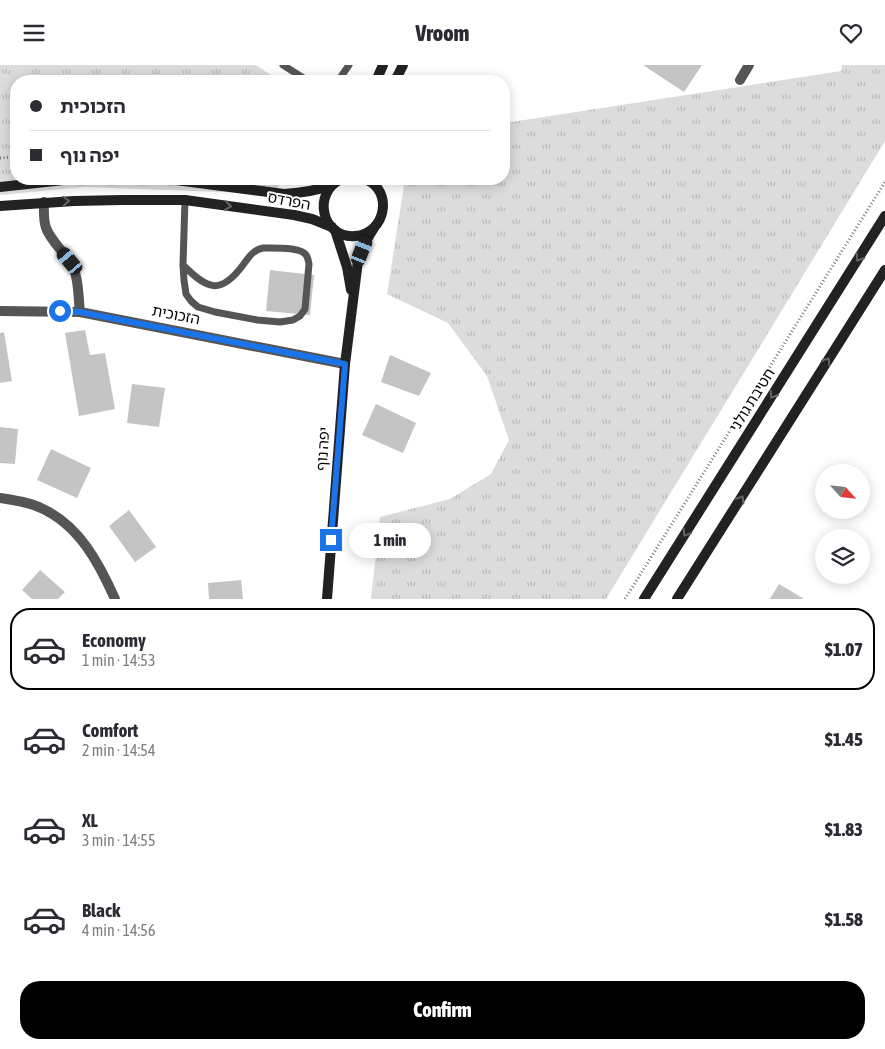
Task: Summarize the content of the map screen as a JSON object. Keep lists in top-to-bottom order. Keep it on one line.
{"streets":{"street":["הפרדס","הזכוכית","חטיבת גולני","יפה נוף"]},"crossings":[["הפרדס","יפה נוף"],["הזכוכית","יפה נוף"]],"north":"bottom right","page":{"header":"Vroom","banner":["הזכוכית","יפה נוף"],"bubble":"1 min","list":[{"name":"Economy","note":"1 min · 14:53","value":"$1.07"},{"name":"Comfort","note":"2 min · 14:54","value":"$1.45"},{"name":"XL","note":"3 min · 14:55","value":"$1.83"},{"name":"Black","note":"4 min · 14:56","value":"$1.58"}],"buttons":"Confirm"}}
